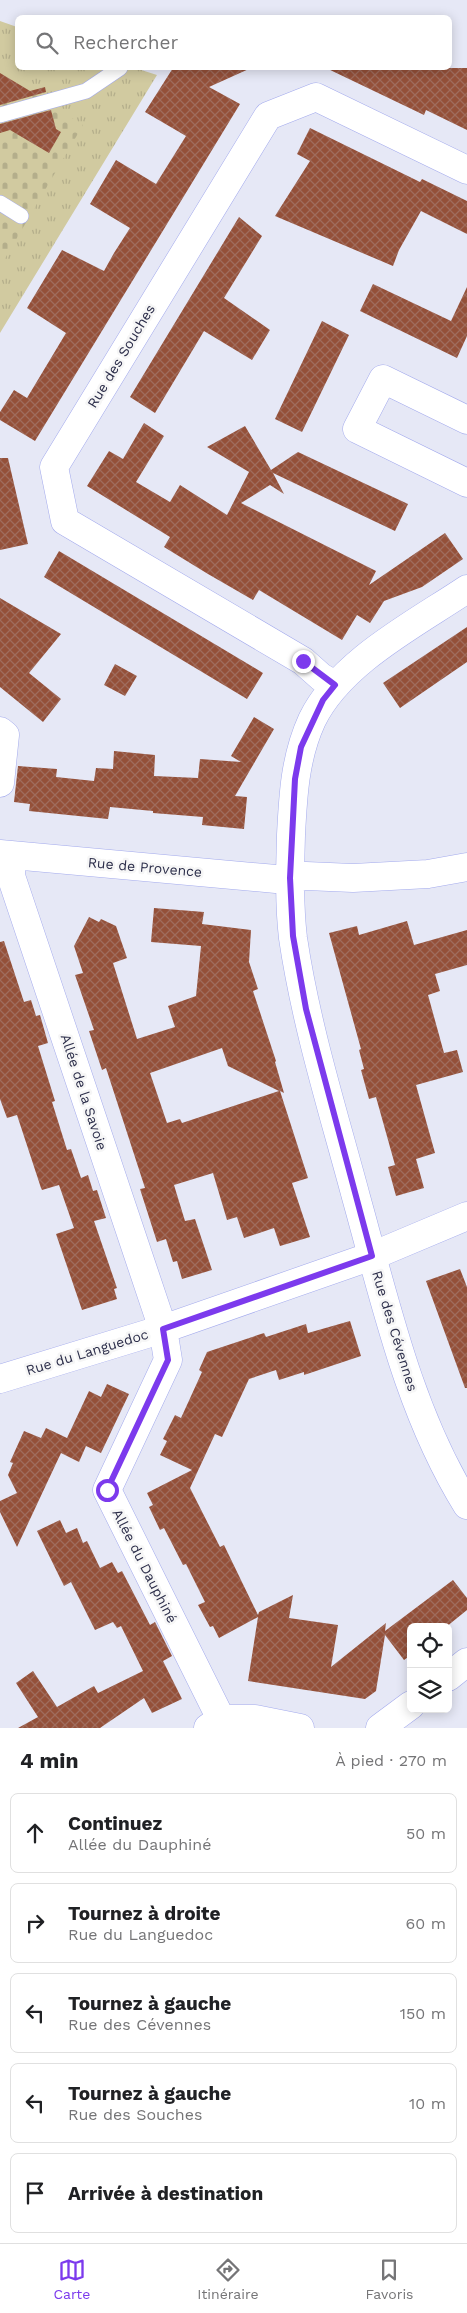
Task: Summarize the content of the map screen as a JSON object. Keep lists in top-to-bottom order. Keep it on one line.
{"streets":{"street":["Rue des Souches","Rue de Provence","Allée de la Savoie","Rue des Cévennes","Rue du Languedoc","Allée du Dauphiné"]},"crossings":[["Rue des Souches","Rue des Cévennes"],["Rue de Provence","Allée de la Savoie"],["Rue de Provence","Rue des Cévennes"],["Allée de la Savoie","Rue du Languedoc"],["Allée de la Savoie","Allée du Dauphiné"],["Rue des Cévennes","Rue du Languedoc"],["Rue du Languedoc","Allée du Dauphiné"]],"page":{"search":"Rechercher","heading":["4 min","À pied · 270 m"],"list":[["Continuez","Allée du Dauphiné","50 m"],["Tournez à droite","Rue du Languedoc","60 m"],["Tournez à gauche","Rue des Cévennes","150 m"],["Tournez à gauche","Rue des Souches","10 m"],"Arrivée à destination"],"nav":["Carte","Itinéraire","Favoris"]}}
